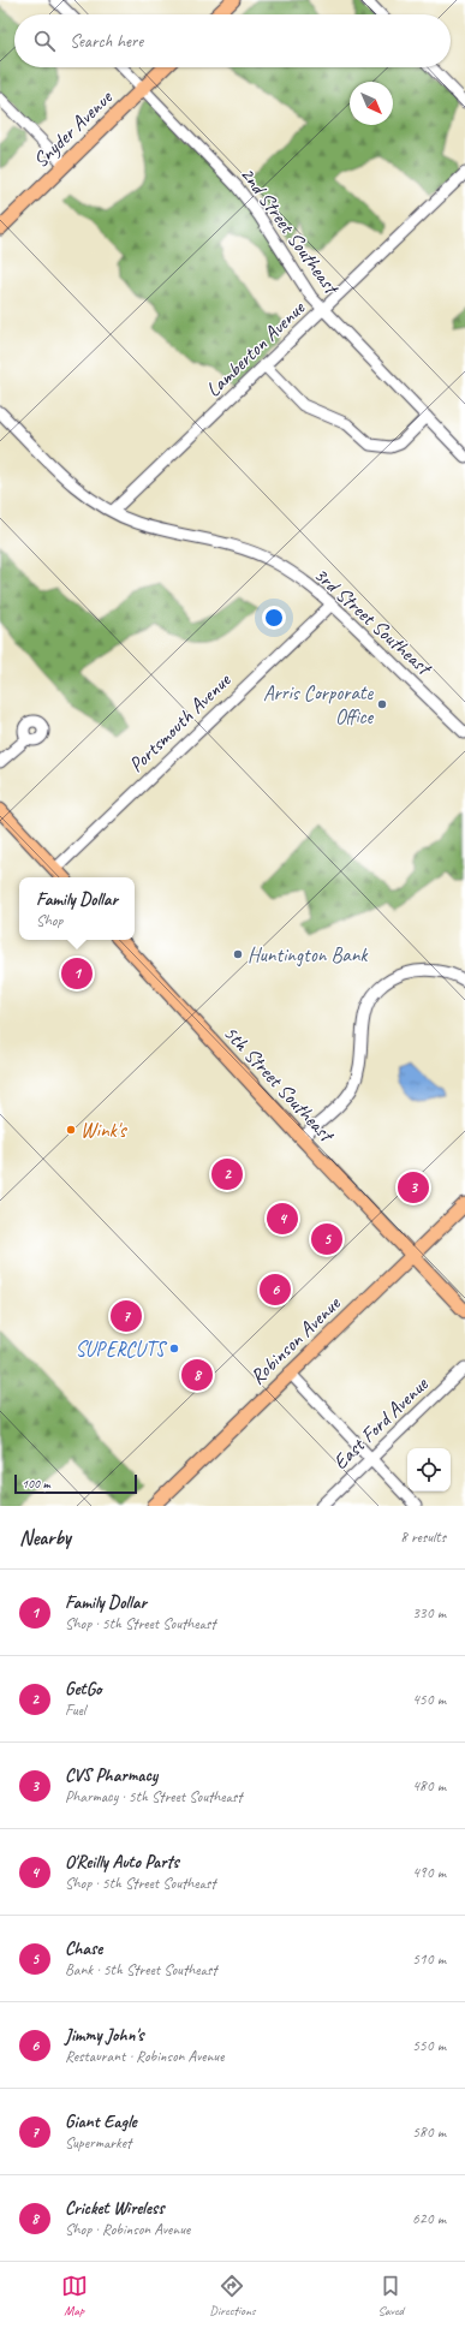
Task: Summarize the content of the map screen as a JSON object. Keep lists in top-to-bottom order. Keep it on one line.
{"streets":{"main road":["Snyder Avenue","5th Street Southeast","Robinson Avenue"],"street":["2nd Street Southeast","Lamberton Avenue","3rd Street Southeast","Portsmouth Avenue","East Ford Avenue"]},"crossings":[["Snyder Avenue","2nd Street Southeast"],["2nd Street Southeast","Lamberton Avenue"],["Lamberton Avenue","3rd Street Southeast"],["3rd Street Southeast","Portsmouth Avenue"],["5th Street Southeast","Robinson Avenue"]],"places":["Arris Corporate Office","Huntington Bank","Wink's","SUPERCUTS"],"scale_bar":"100 m","north":"bottom right","page":{"search":"Search here","popup":["Family Dollar","Shop"],"pins":["1","2","3","4","5","6","7","8"],"scale":"100 m","heading":["Nearby","8 results"],"list":[{"mark":"1","name":"Family Dollar","note":"Shop · 5th Street Southeast","value":"330 m"},{"mark":"2","name":"GetGo","note":"Fuel","value":"450 m"},{"mark":"3","name":"CVS Pharmacy","note":"Pharmacy · 5th Street Southeast","value":"480 m"},{"mark":"4","name":"O'Reilly Auto Parts","note":"Shop · 5th Street Southeast","value":"490 m"},{"mark":"5","name":"Chase","note":"Bank · 5th Street Southeast","value":"510 m"},{"mark":"6","name":"Jimmy John's","note":"Restaurant · Robinson Avenue","value":"550 m"},{"mark":"7","name":"Giant Eagle","note":"Supermarket","value":"580 m"},{"mark":"8","name":"Cricket Wireless","note":"Shop · Robinson Avenue","value":"620 m"}],"nav":["Map","Directions","Saved"]}}
